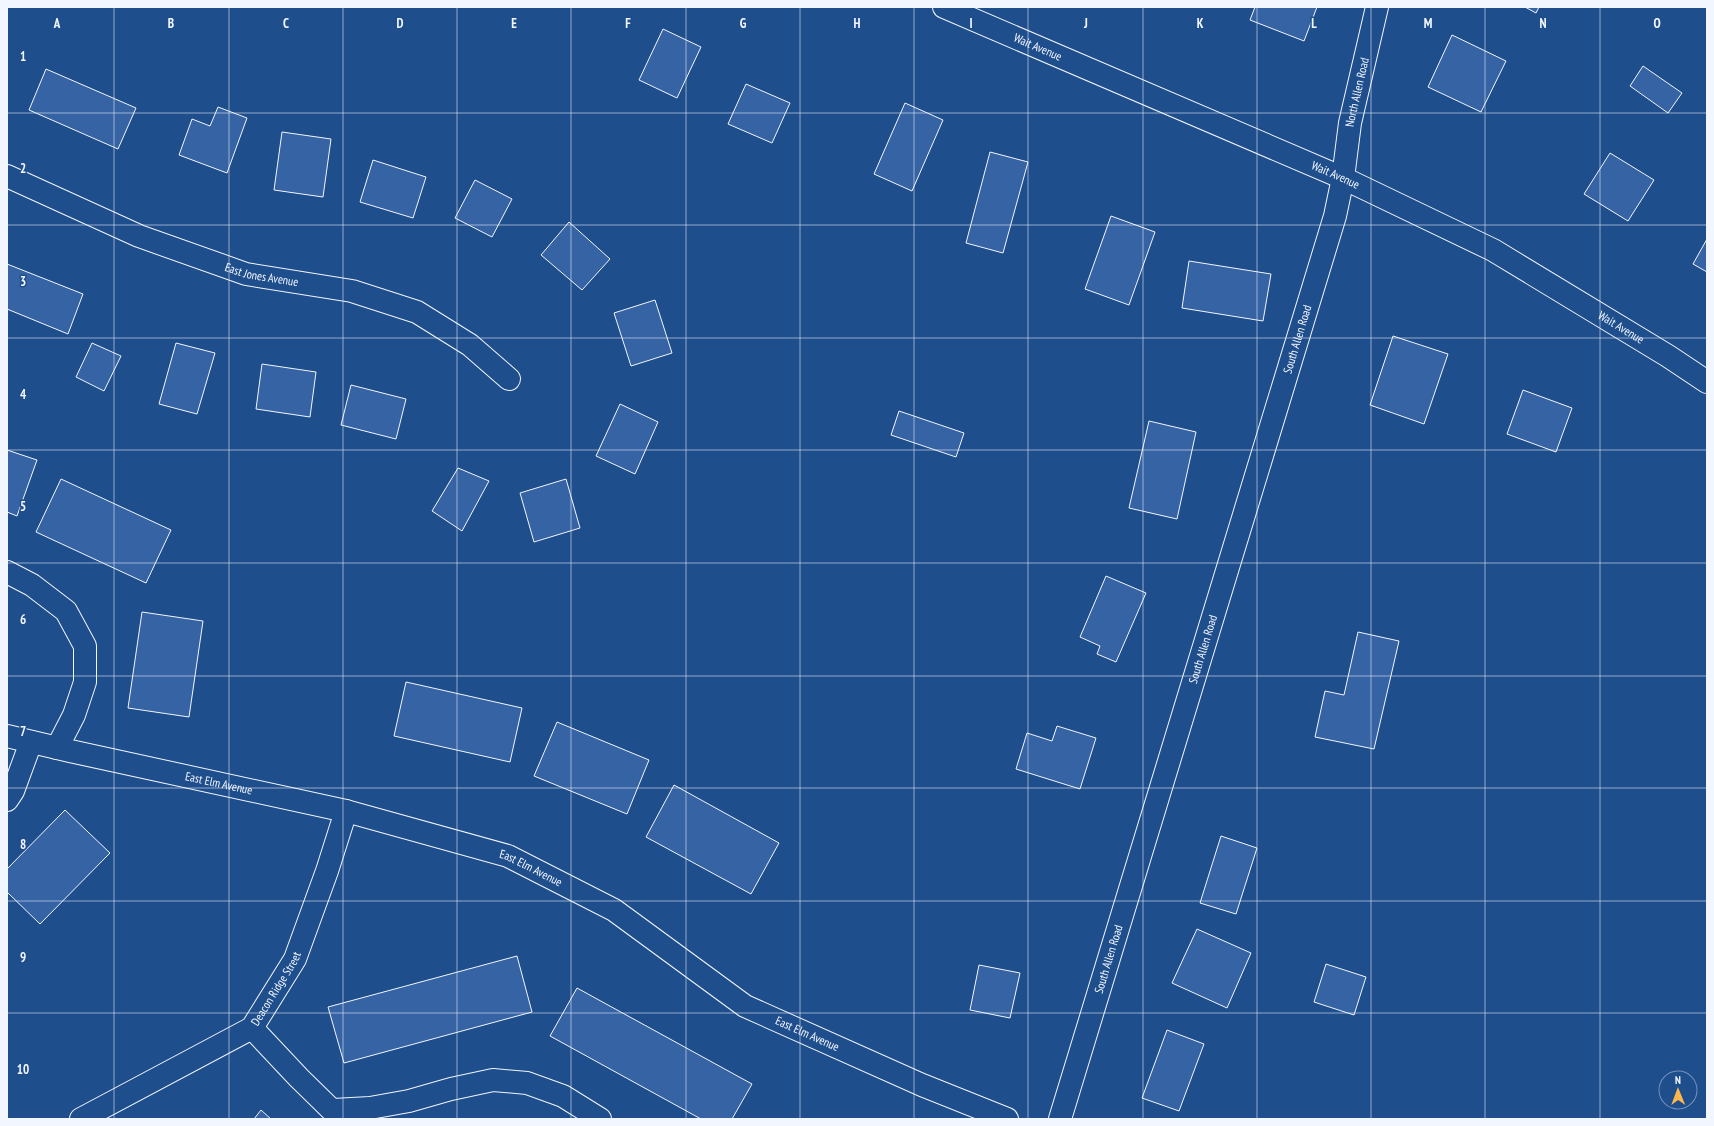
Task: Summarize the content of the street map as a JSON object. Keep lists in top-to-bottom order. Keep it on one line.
{"streets":{"street":["Wait Avenue","North Allen Road","East Jones Avenue","South Allen Road","East Elm Avenue","Deacon Ridge Street"]},"crossings":[["Wait Avenue","North Allen Road"],["Wait Avenue","South Allen Road"],["North Allen Road","South Allen Road"],["East Elm Avenue","Deacon Ridge Street"]],"north":"top","grid":{"columns":["A","B","C","D","E","F","G","H","I","J","K","L","M","N","O"],"rows":["1","2","3","4","5","6","7","8","9","10"]}}
